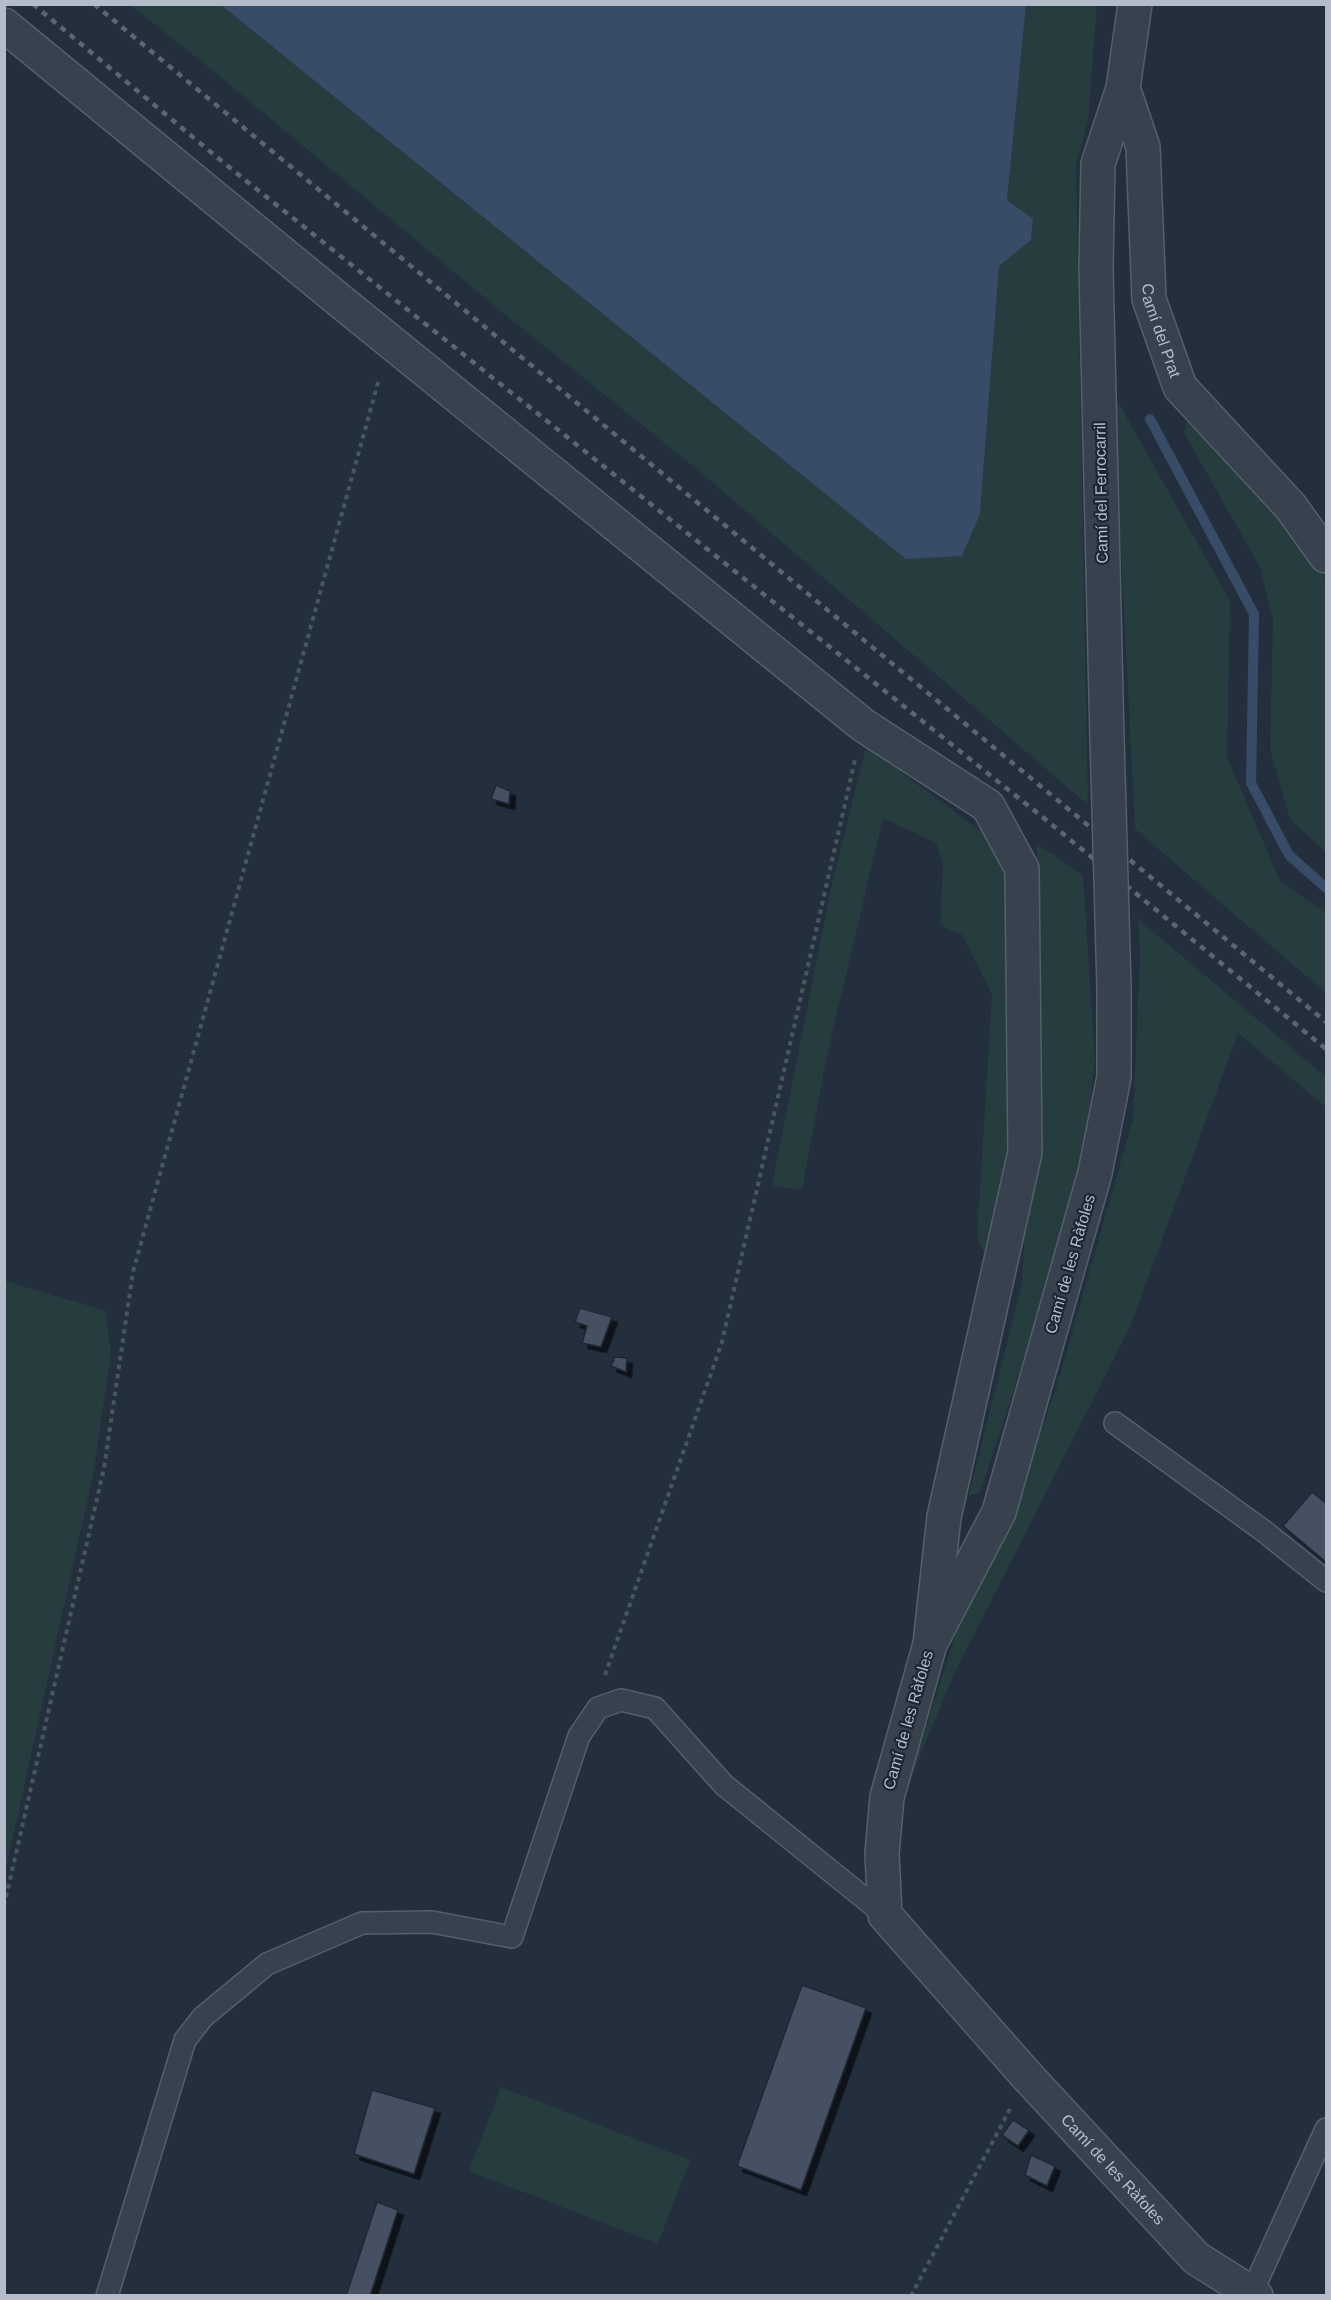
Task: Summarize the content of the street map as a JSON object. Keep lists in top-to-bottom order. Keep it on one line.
{"streets":{"street":["Camí del Prat","Camí del Ferrocarril","Camí de les Ràfoles"]},"crossings":[["Camí del Prat","Camí del Ferrocarril"],["Camí del Ferrocarril","Camí de les Ràfoles"]]}
